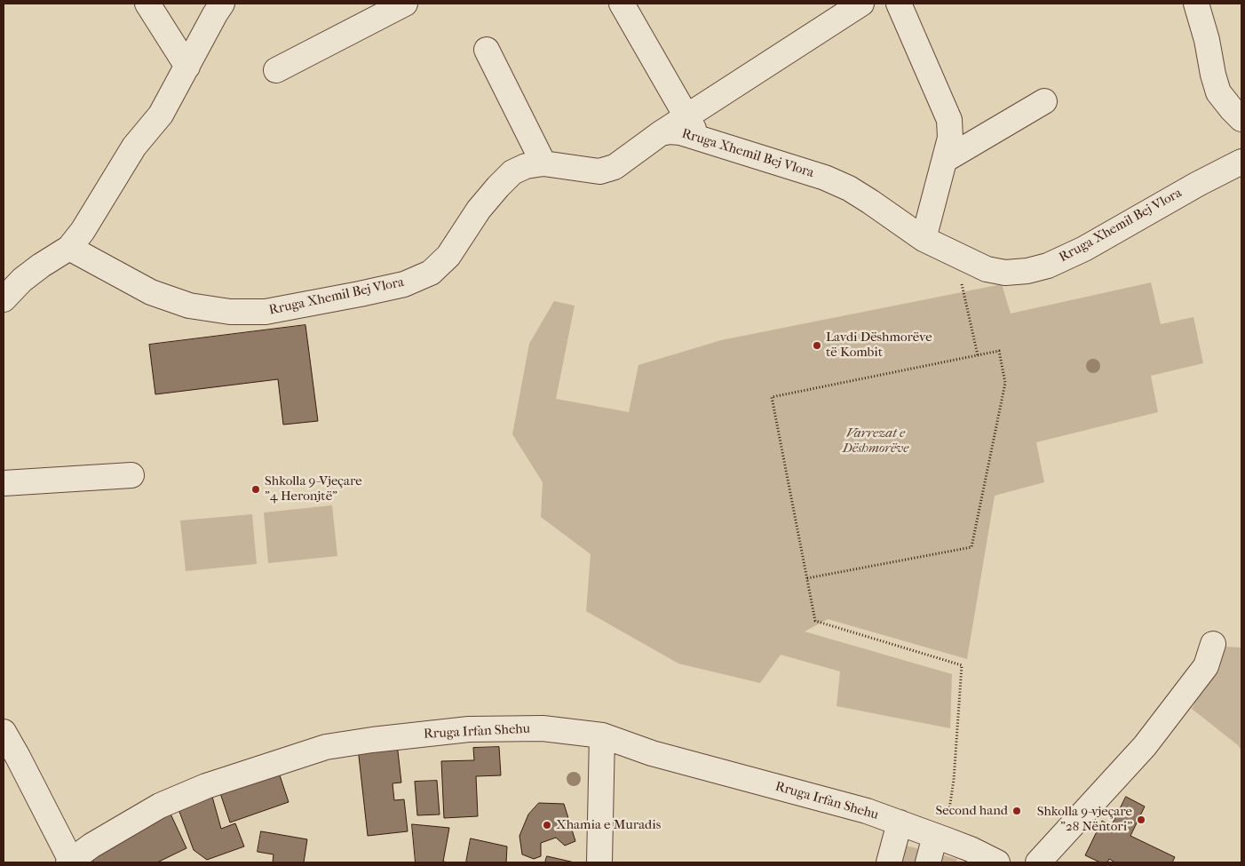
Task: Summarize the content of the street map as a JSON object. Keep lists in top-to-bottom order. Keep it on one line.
{"streets":{"street":["Rruga Xhemil Bej Vlora","Rruga Irfan Shehu"]},"parks":["Varrezat e Dëshmorëve"],"places":["Lavdi Dëshmorëve të Kombit","Shkolla 9-Vjeçare \"4 Heronjtë\"","Second hand","Shkolla 9-vjeçare \"28 Nëntori\"","Xhamia e Muradis"]}
